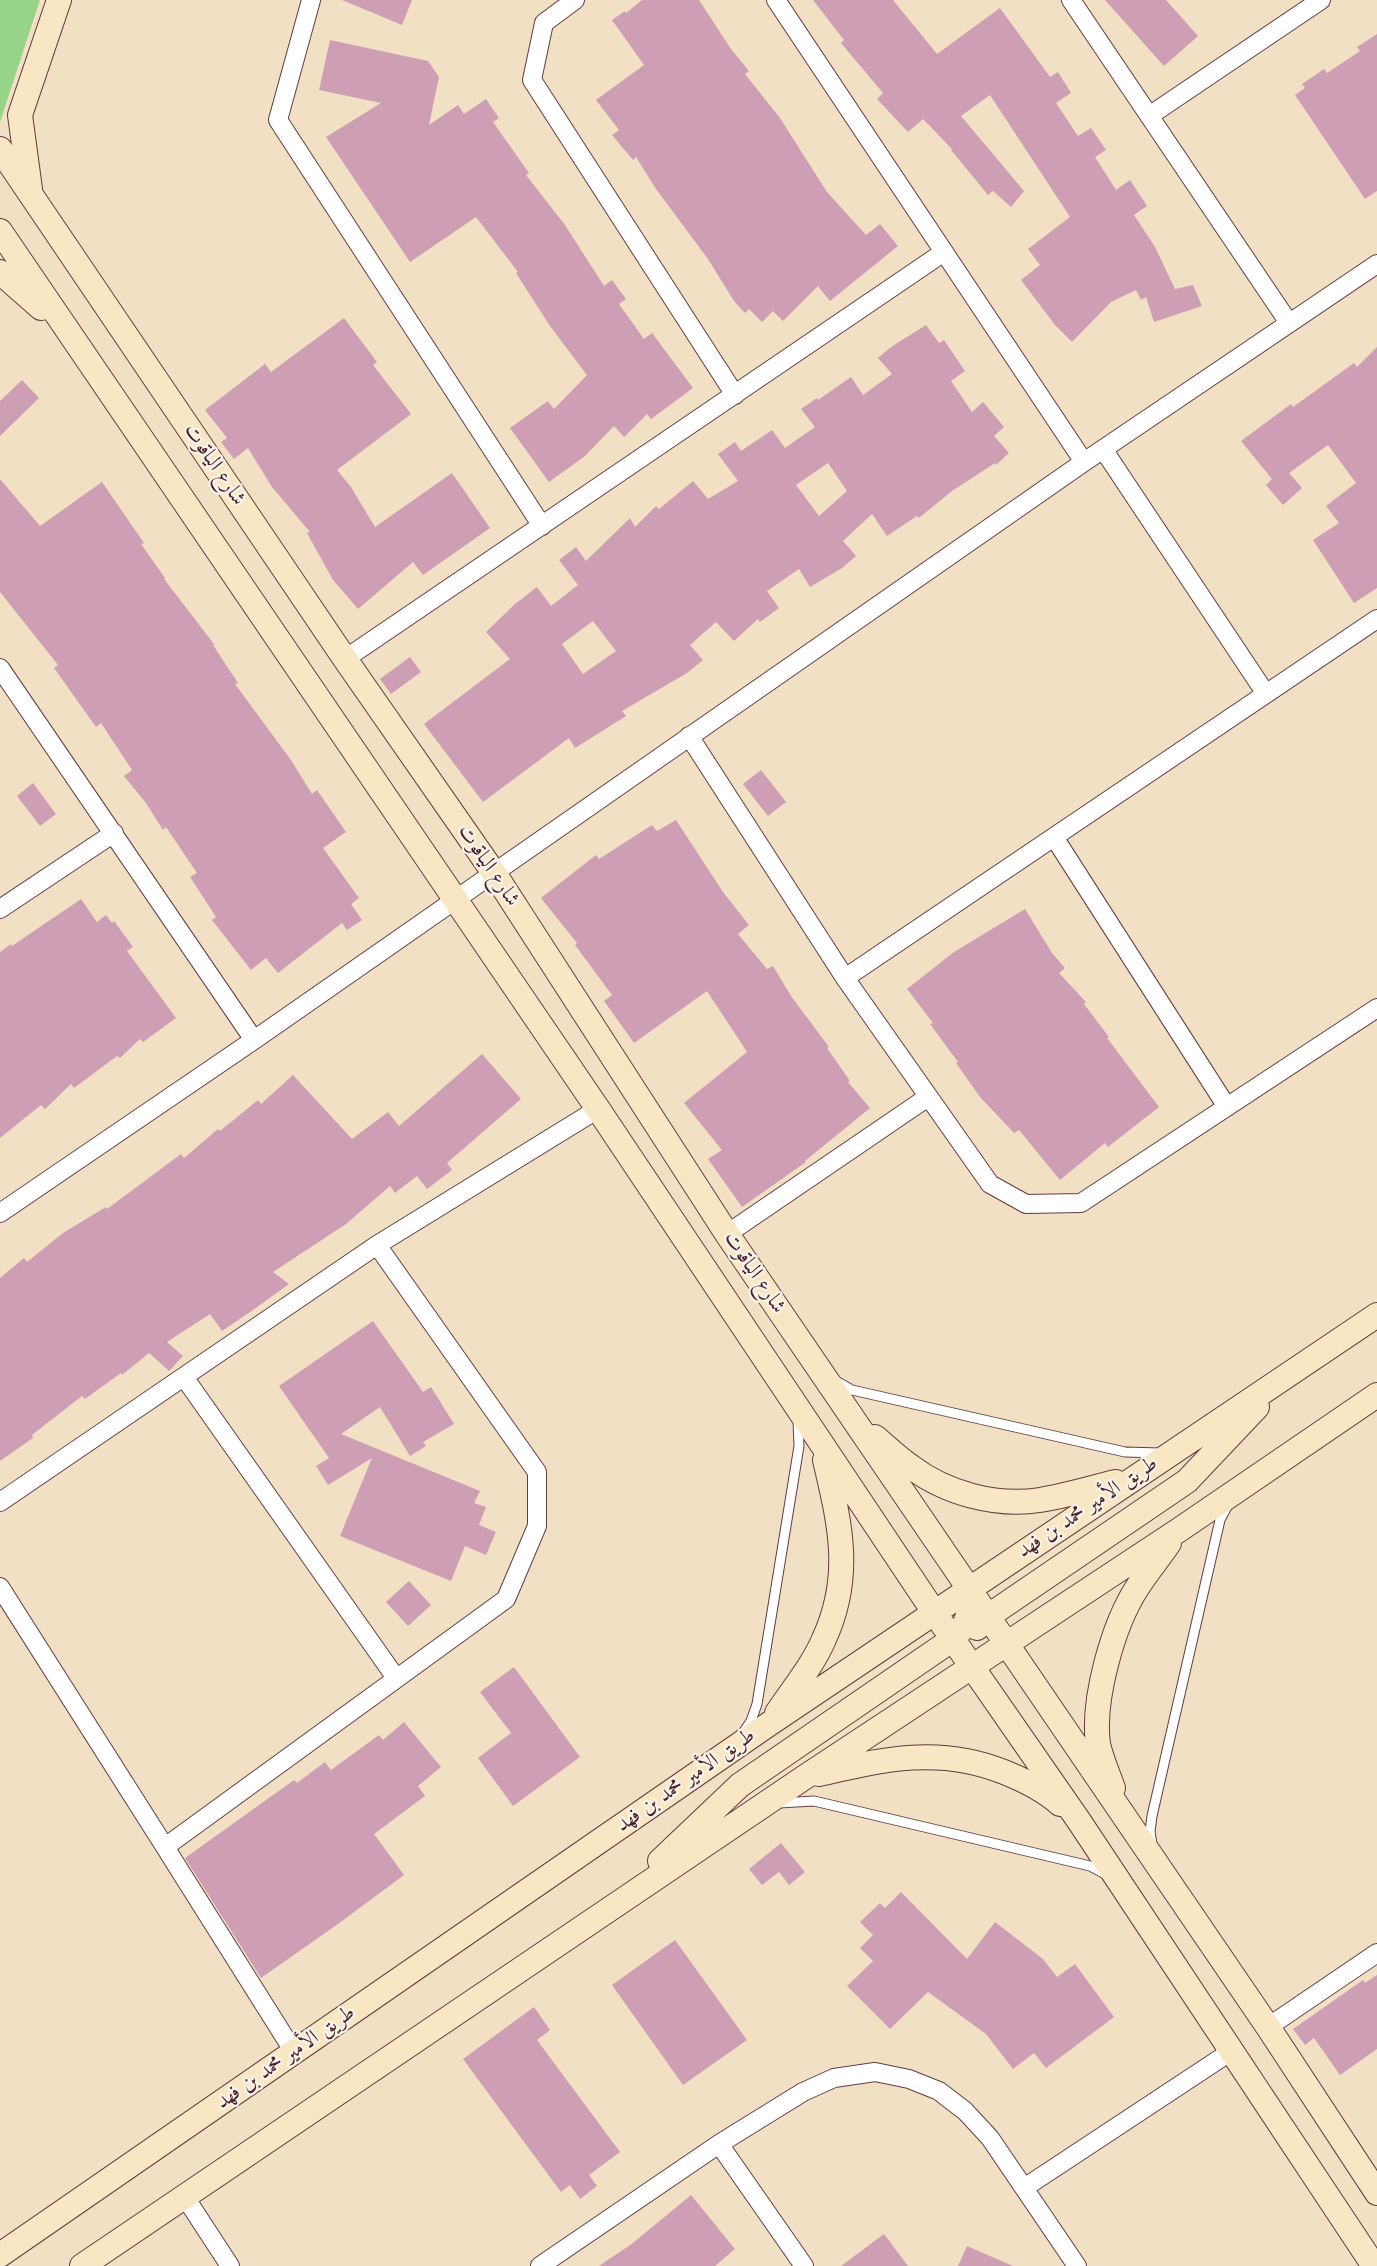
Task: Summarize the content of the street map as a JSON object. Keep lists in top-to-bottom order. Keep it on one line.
{"streets":{"street":["شارع الياقوت","طريق الأمير محمد بن فهد"]},"crossings":[["شارع الياقوت","طريق الأمير محمد بن فهد"]]}
